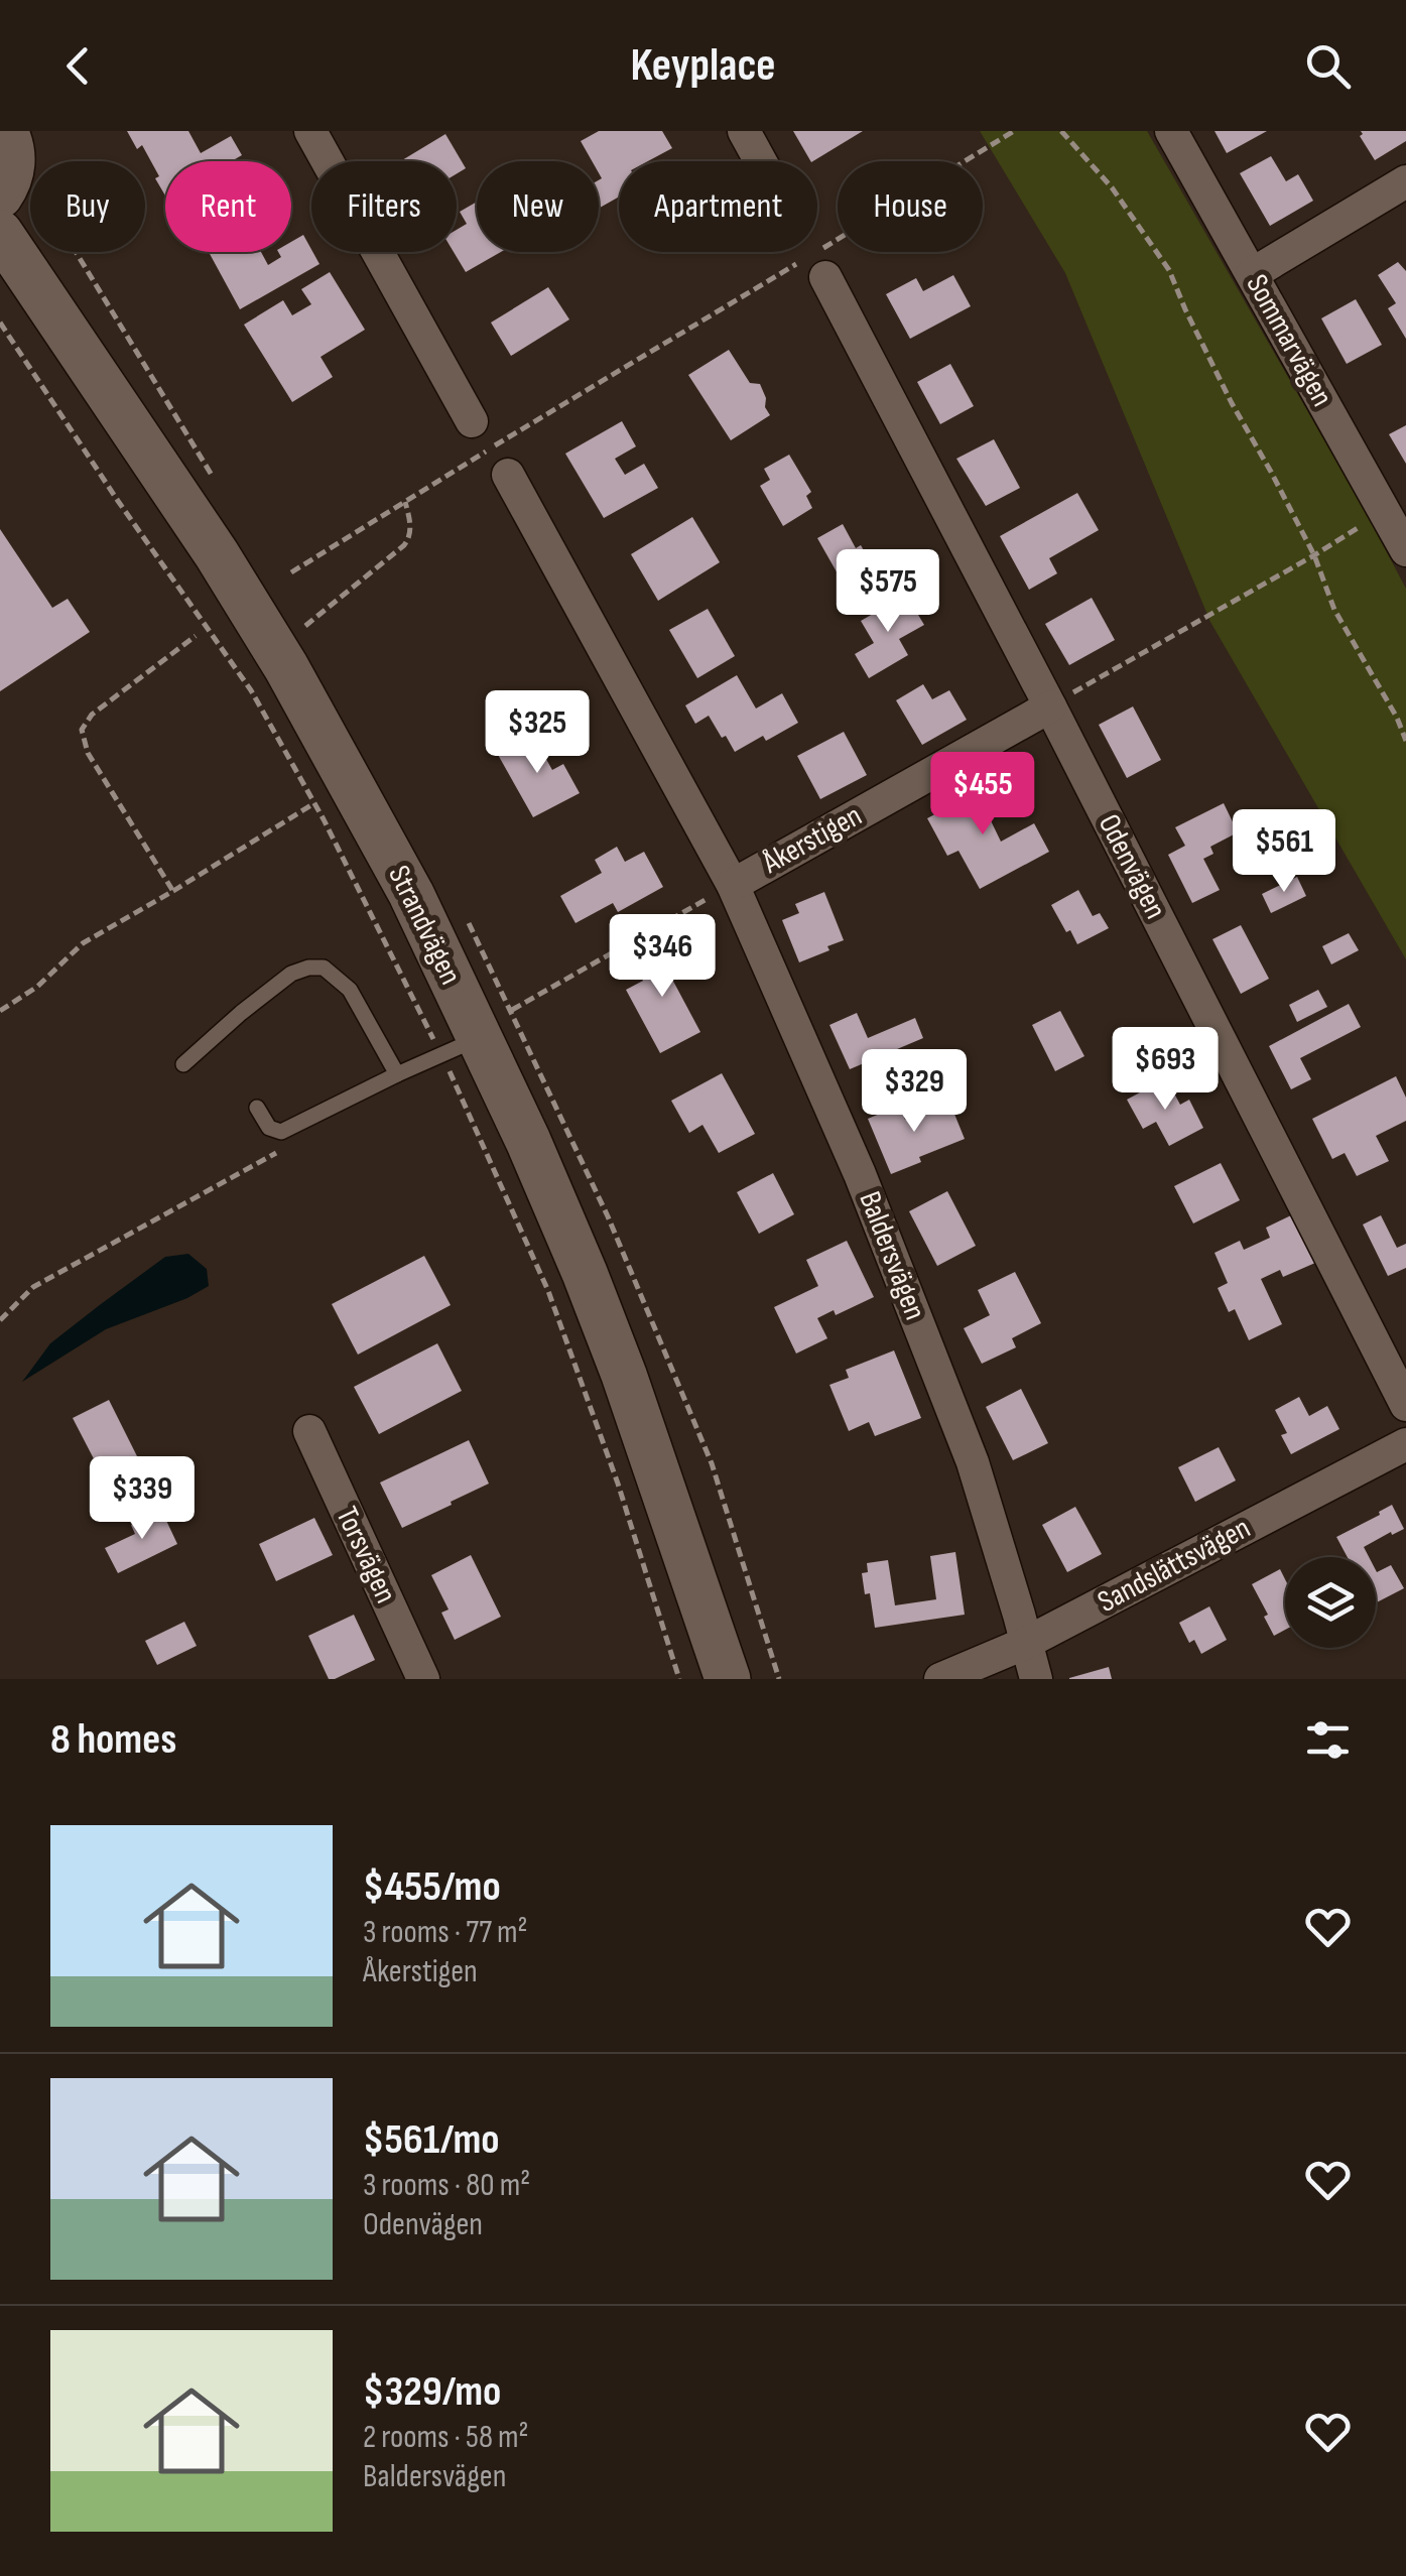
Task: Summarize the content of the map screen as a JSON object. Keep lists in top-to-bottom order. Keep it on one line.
{"streets":{"street":["Sommarvägen","Åkerstigen","Odenvägen","Strandvägen","Baldersvägen","Torsvägen","Sandslättsvägen"]},"crossings":[["Åkerstigen","Odenvägen"],["Åkerstigen","Baldersvägen"],["Baldersvägen","Sandslättsvägen"]],"page":{"header":"Keyplace","chip":["Buy","Rent","Filters","New","Apartment","House"],"price":["$575","$325","$455","$561","$346","$693","$329","$339"],"heading":"8 homes","list":[{"name":"$455/mo","note":"3 rooms · 77 m² · Åkerstigen"},{"name":"$561/mo","note":"3 rooms · 80 m² · Odenvägen"},{"name":"$329/mo","note":"2 rooms · 58 m² · Baldersvägen"}]}}
